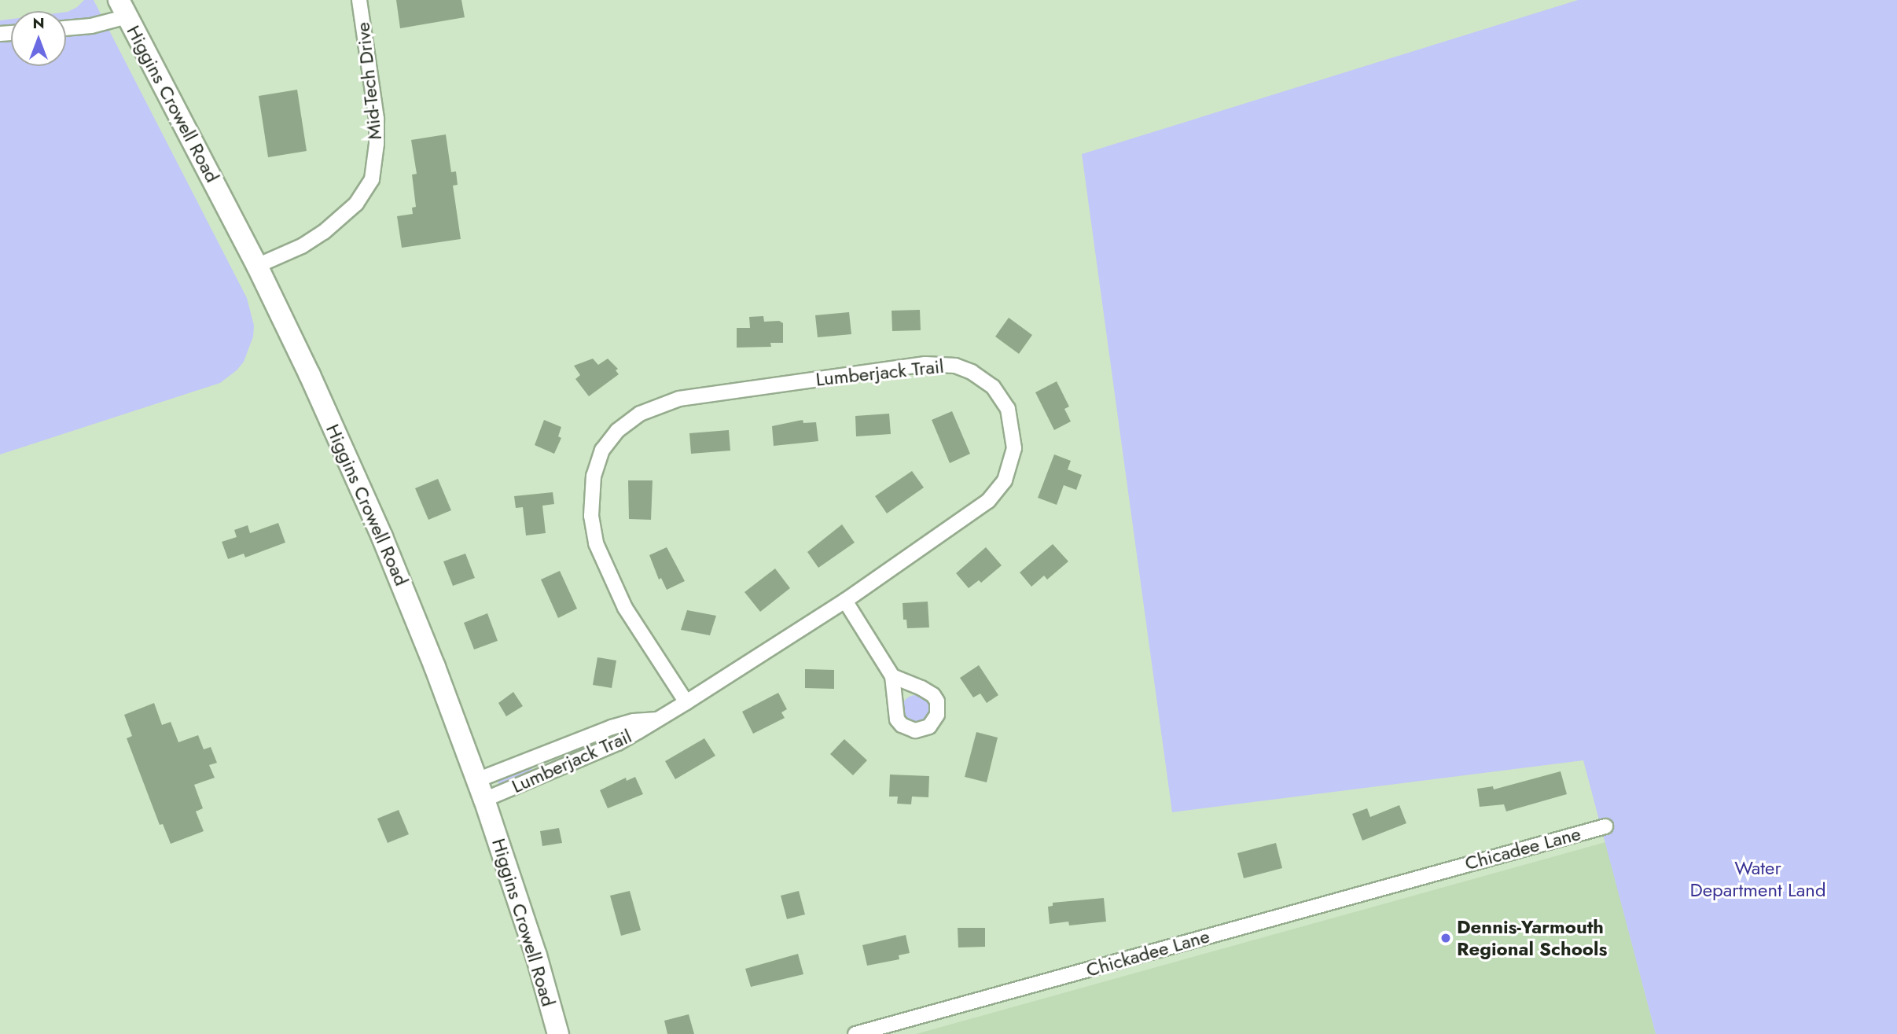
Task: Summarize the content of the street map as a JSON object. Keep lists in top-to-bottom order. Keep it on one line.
{"streets":{"main road":["Higgins Crowell Road"],"street":["Mid-Tech Drive","Lumberjack Trail","Chicadee Lane","Chickadee Lane"]},"crossings":[["Mid-Tech Drive","Higgins Crowell Road"],["Higgins Crowell Road","Lumberjack Trail"],["Chicadee Lane","Chickadee Lane"]],"parks":["Water Department Land"],"places":["Dennis-Yarmouth Regional Schools"],"north":"top"}
